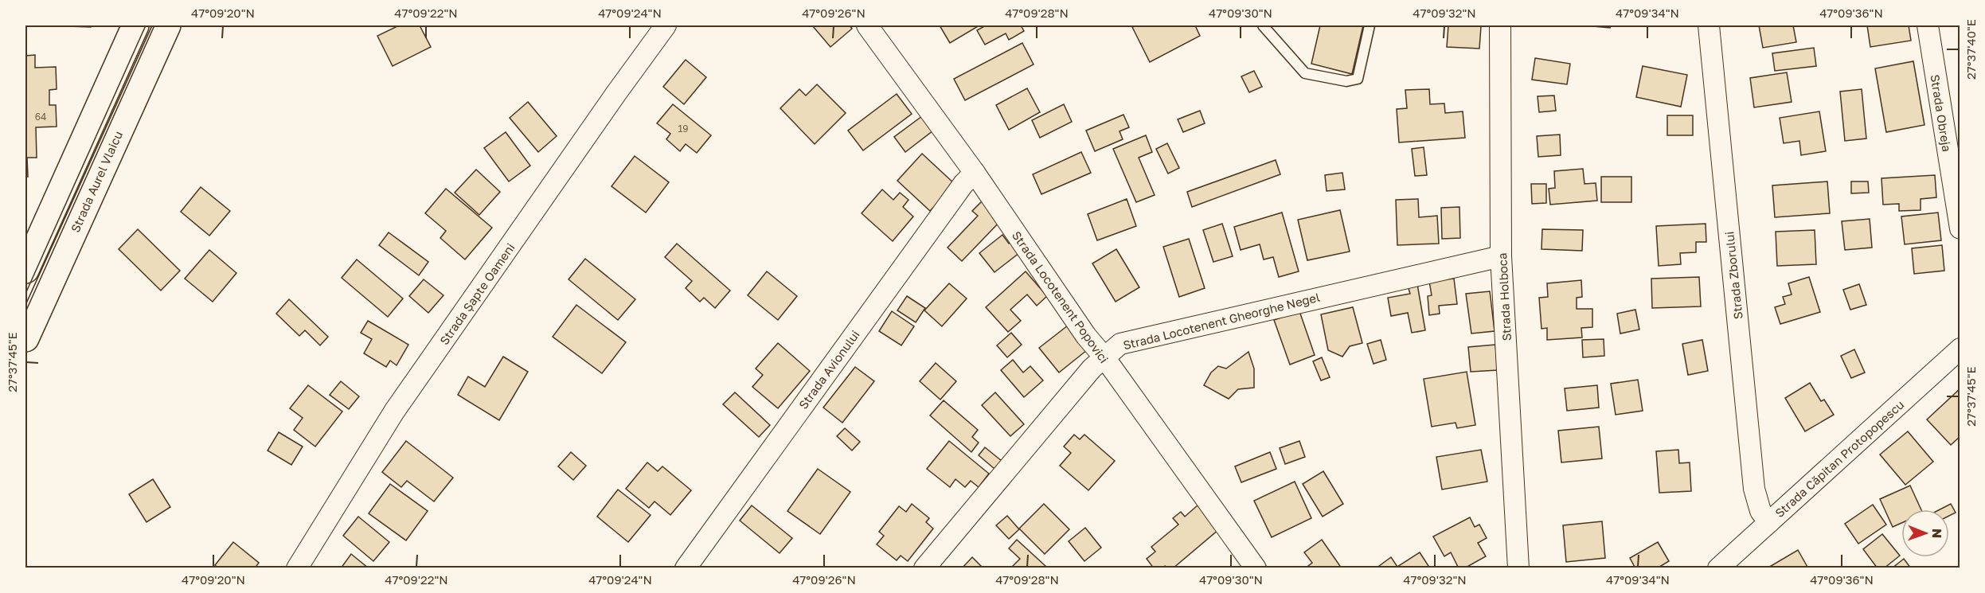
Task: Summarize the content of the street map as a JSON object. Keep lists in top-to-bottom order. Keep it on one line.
{"streets":{"main road":["Strada Aurel Vlaicu"],"street":["Strada Obreja","Strada Zborului","Strada Șapte Oameni","Strada Locotenent Popovici","Strada Holboca","Strada Locotenent Gheorghe Negel","Strada Avionului","Strada Căpitan Protopopescu"]},"crossings":[["Strada Zborului","Strada Căpitan Protopopescu"],["Strada Locotenent Popovici","Strada Locotenent Gheorghe Negel"],["Strada Locotenent Popovici","Strada Avionului"],["Strada Holboca","Strada Locotenent Gheorghe Negel"]],"house_numbers":["64","19"],"north":"right","coordinates":["47°09'20\"N","47°09'22\"N","47°09'24\"N","47°09'26\"N","47°09'28\"N","47°09'30\"N","47°09'32\"N","47°09'34\"N","47°09'36\"N","27°37'40\"E","27°37'45\"E"]}
